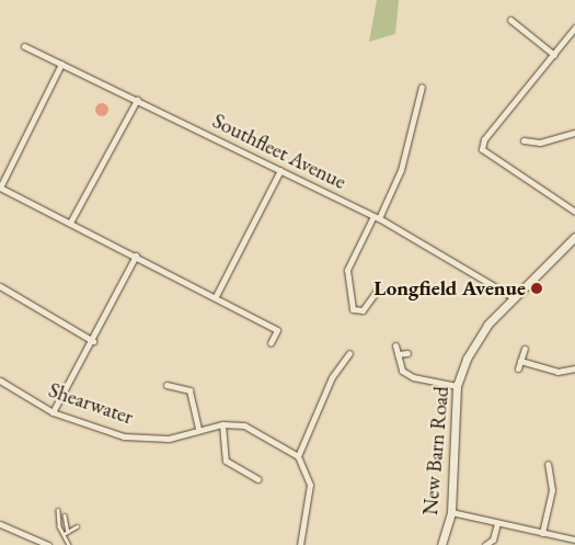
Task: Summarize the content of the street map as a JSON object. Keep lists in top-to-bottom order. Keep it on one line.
{"streets":{"street":["Southfleet Avenue","Shearwater","New Barn Road"]},"crossings":[["Southfleet Avenue","New Barn Road"]],"places":["Longfield Avenue"]}
